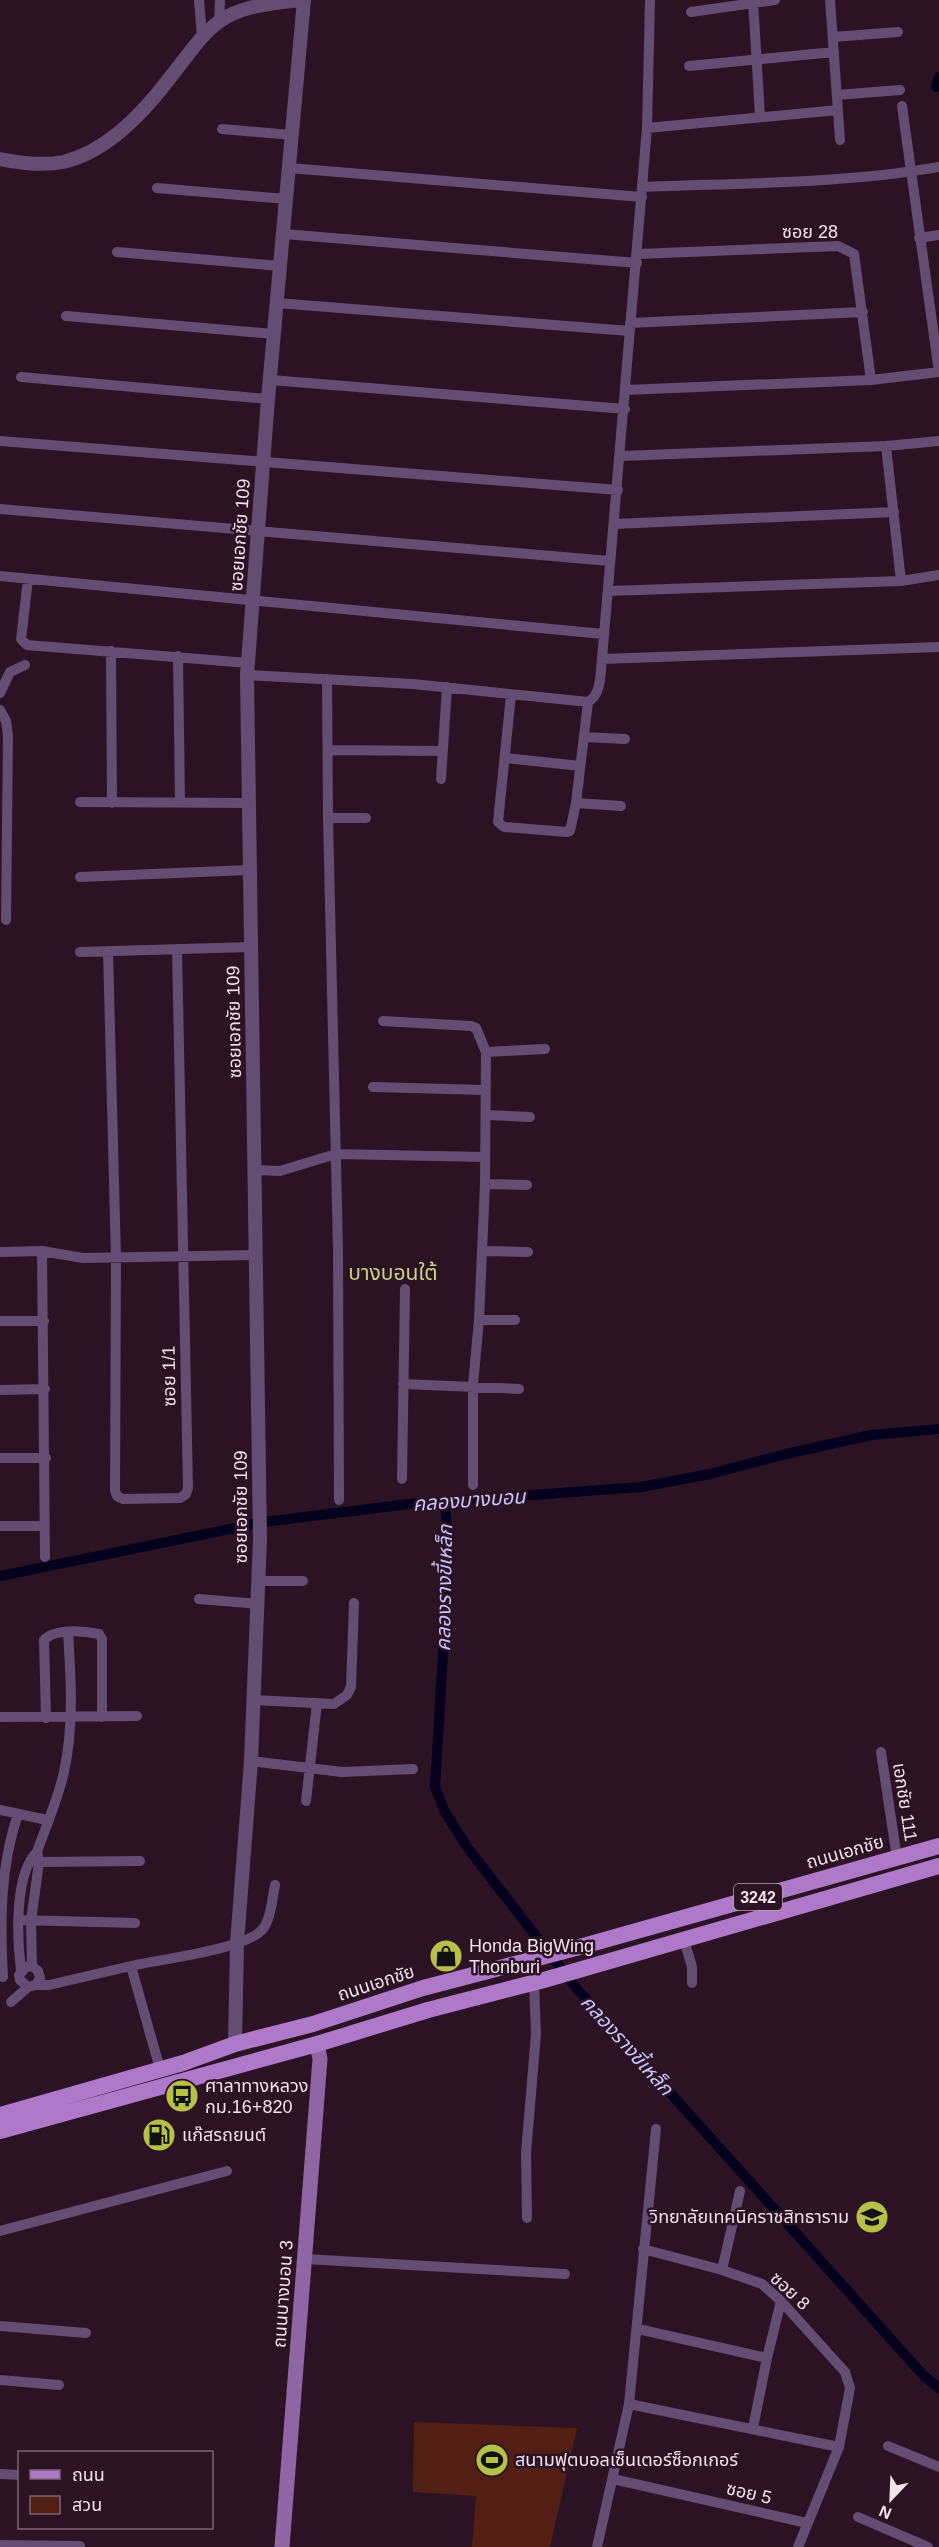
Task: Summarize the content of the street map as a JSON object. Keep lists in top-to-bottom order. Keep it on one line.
{"streets":{"main road":["ถนนเอกชัย","3242","ถนนบางบอน 3"],"street":["ซอย 28","ซอยเอกชัย 109","ซอย 1/1","เอกชัย 111","ซอย 8","ซอย 5"]},"crossings":[["ซอยเอกชัย 109","ถนนเอกชัย"],["เอกชัย 111","ถนนเอกชัย"],["3242","ถนนบางบอน 3"]],"districts":["บางบอนใต้"],"water":["คลองบางบอน","คลองรางขี้เหล็ก"],"places":{"shop":["Honda BigWing Thonburi"],"bus stop":["ศาลาทางหลวง กม.16+820"],"fuel station":["แก๊สรถยนต์"],"school or university":["วิทยาลัยเทคนิคราชสิทธาราม"],"sports":["สนามฟุตบอลเซ็นเตอร์ซ็อกเกอร์"]},"legend":["ถนน","สวน"],"north":"bottom left"}
